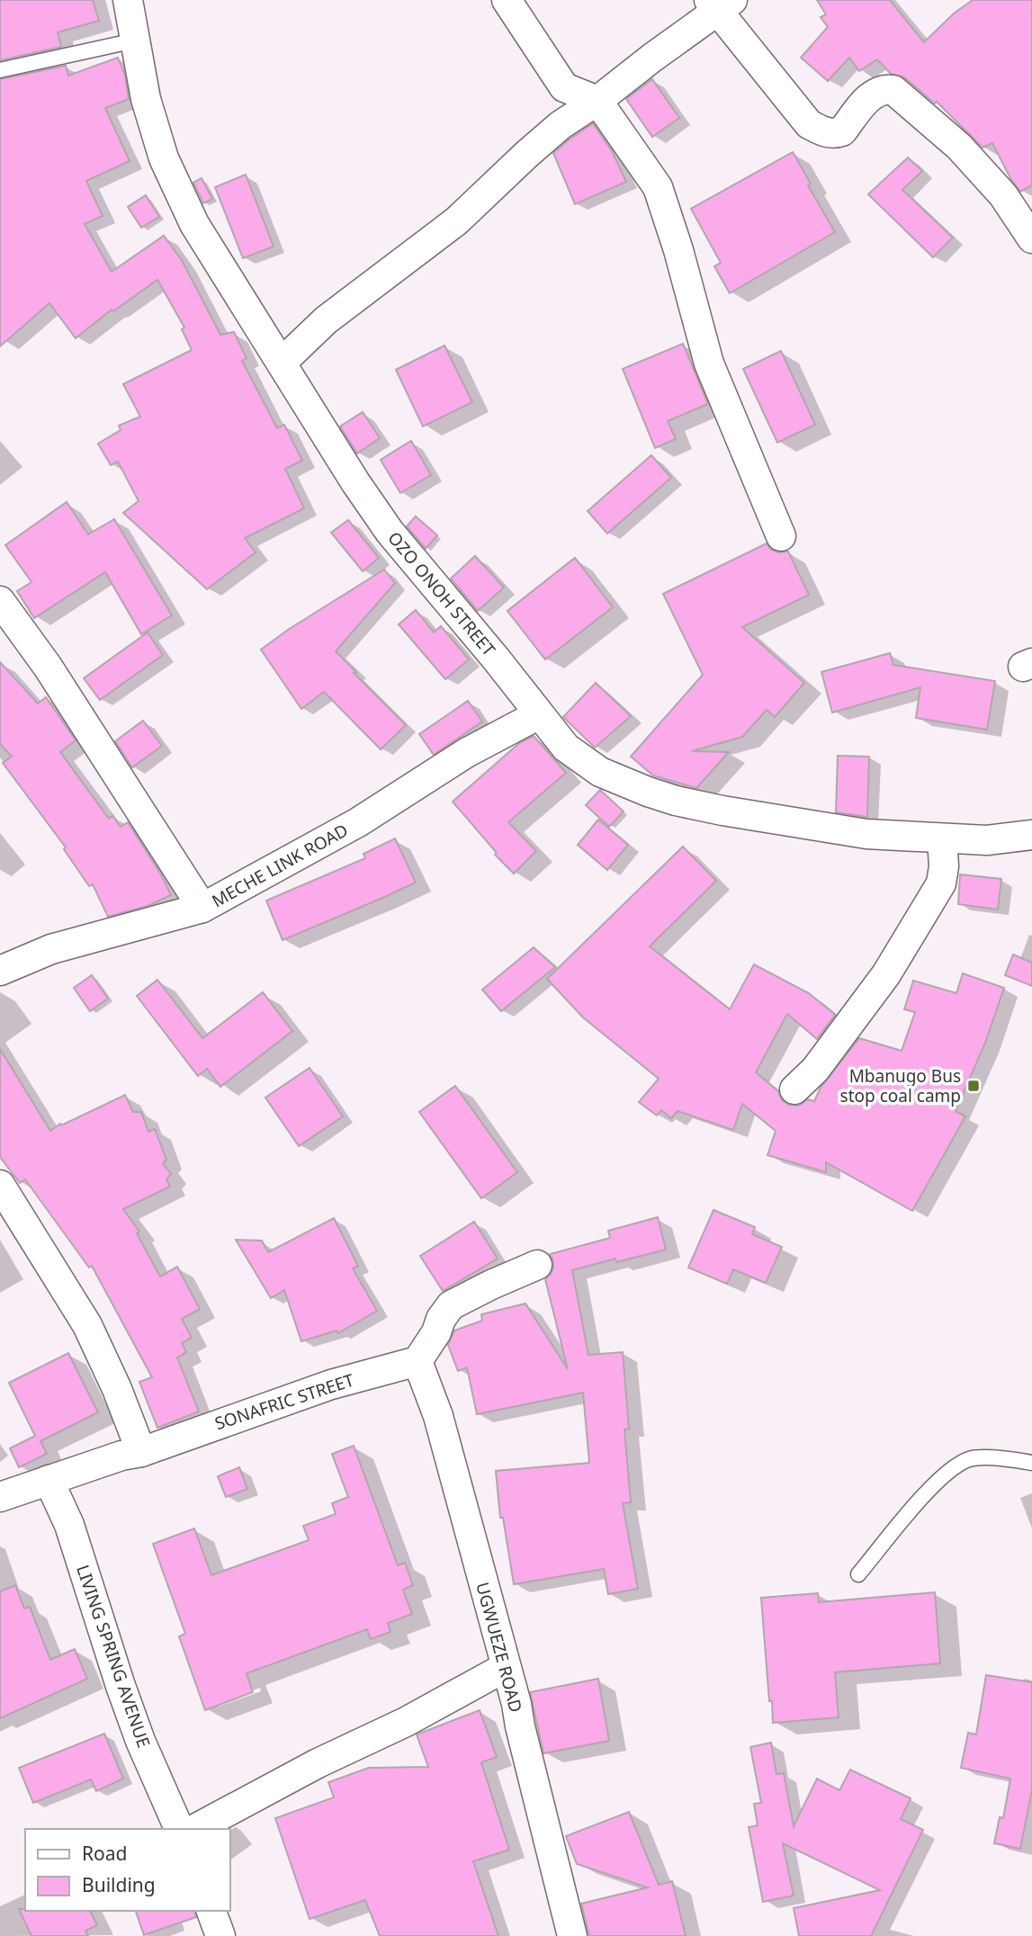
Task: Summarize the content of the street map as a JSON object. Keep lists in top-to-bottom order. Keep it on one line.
{"streets":{"street":["OZO ONOH STREET","MECHE LINK ROAD","SONAFRIC STREET","UGWUEZE ROAD","LIVING SPRING AVENUE"]},"crossings":[["OZO ONOH STREET","MECHE LINK ROAD"],["SONAFRIC STREET","UGWUEZE ROAD"],["SONAFRIC STREET","LIVING SPRING AVENUE"]],"places":{"transit":["Mbanugo Bus stop coal camp"]},"legend":["Road","Building"]}
